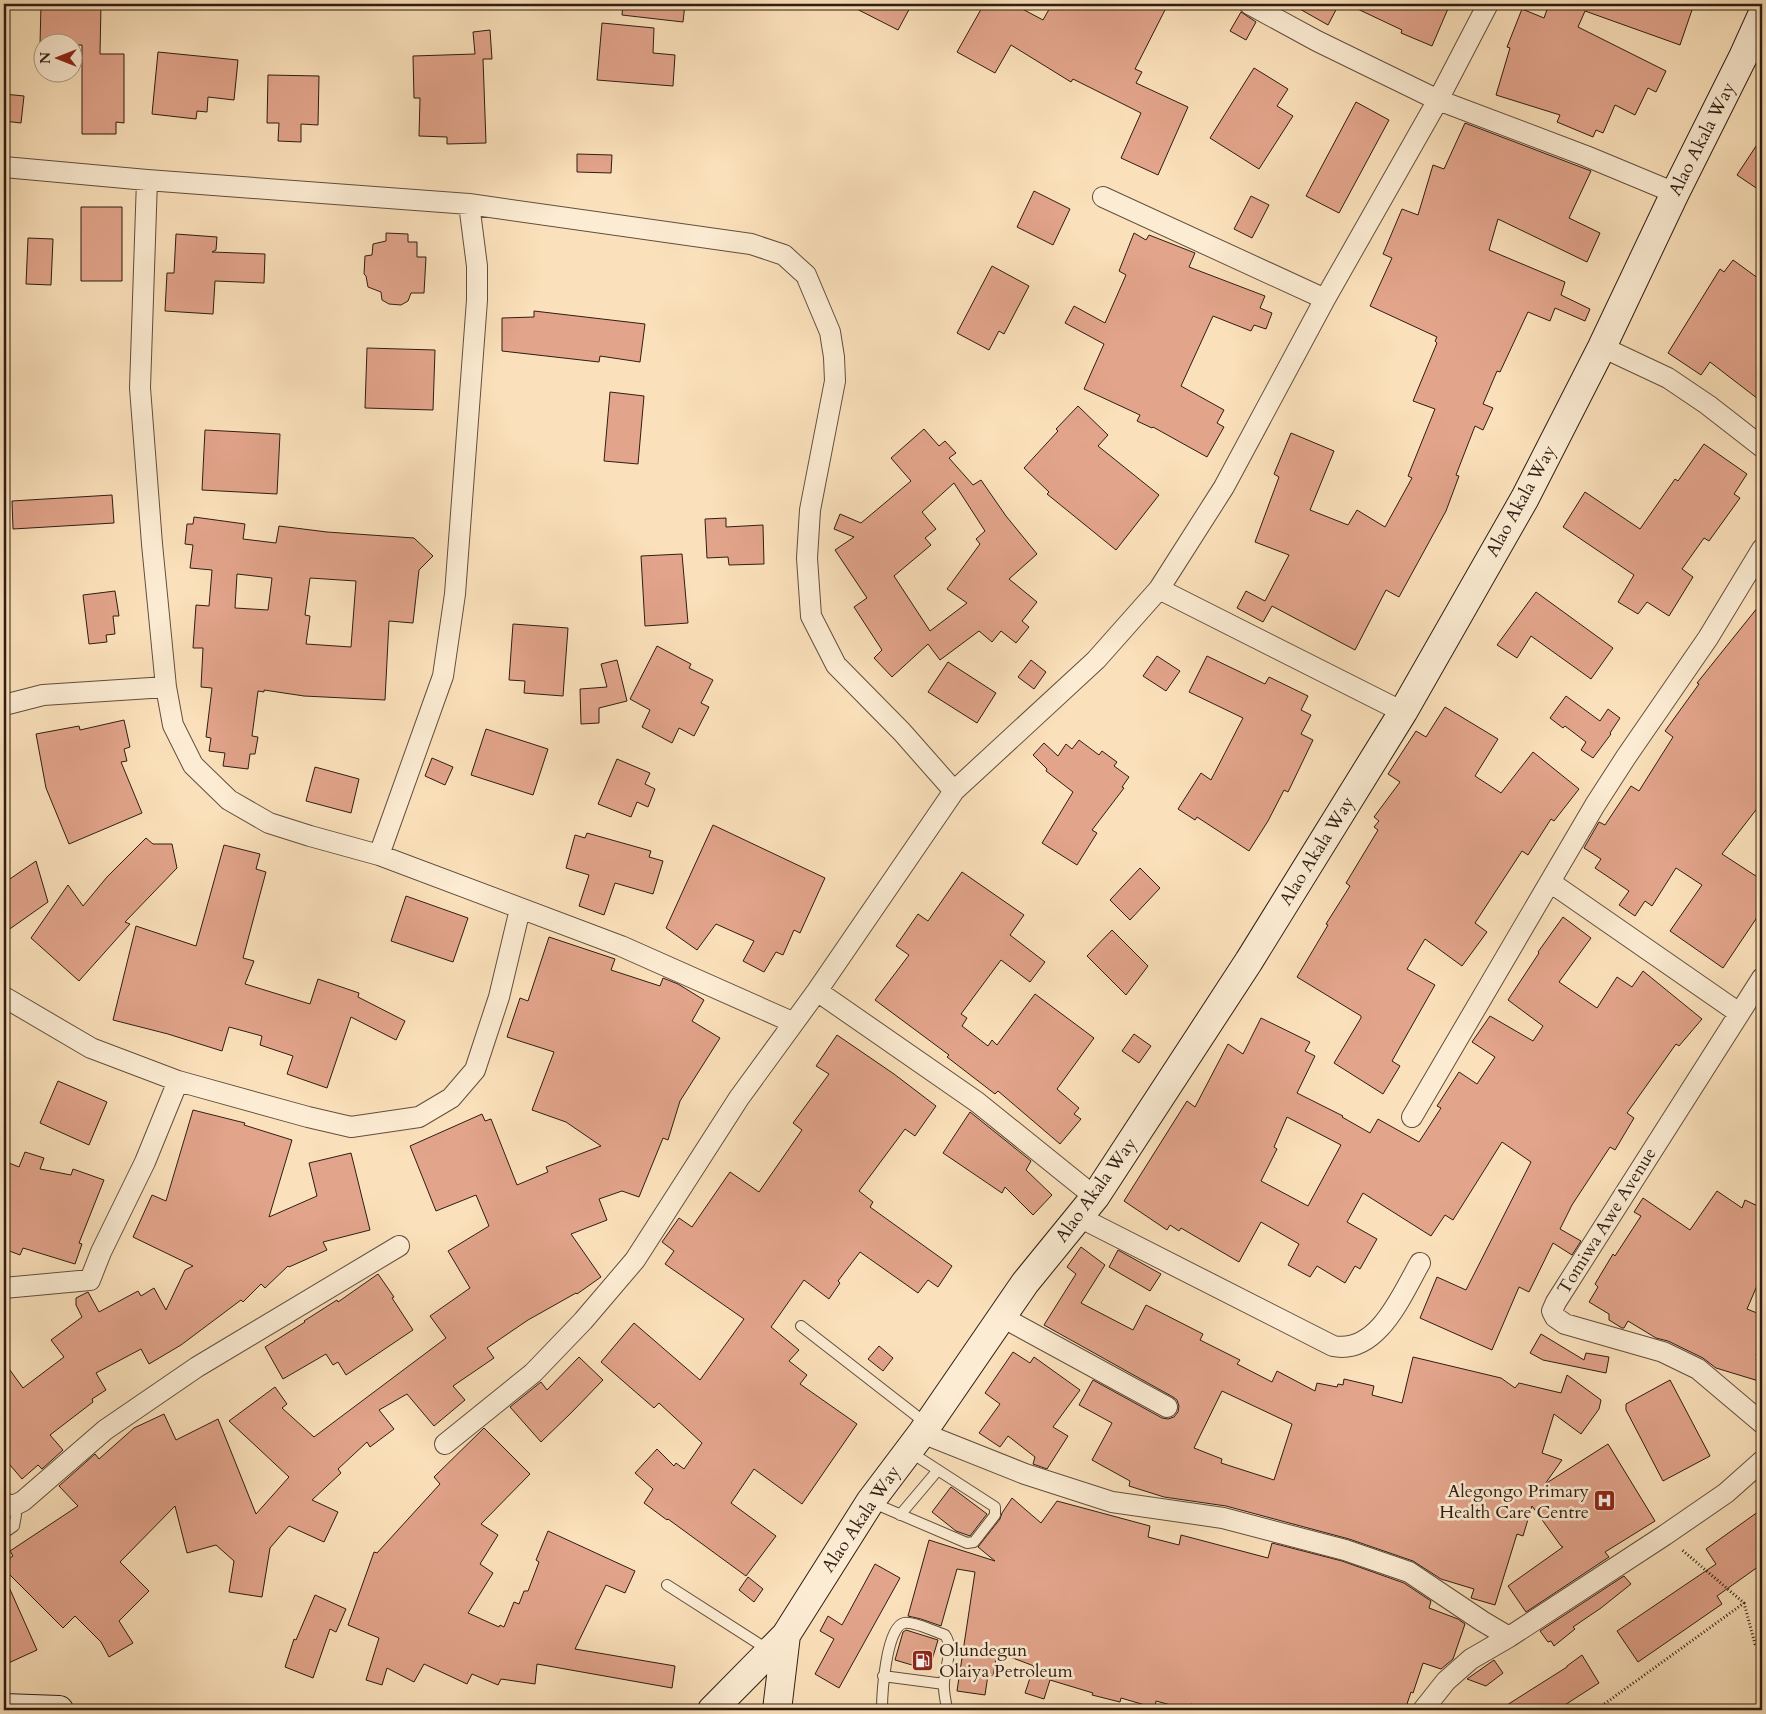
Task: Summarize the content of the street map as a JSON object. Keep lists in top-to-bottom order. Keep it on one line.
{"streets":{"street":["Alao Akala Way","Tomiwa Awe Avenue"]},"places":{"hospital":["Alegongo Primary Health Care Centre"],"fuel station":["Olundegun Olaiya Petroleum"]},"north":"left"}
